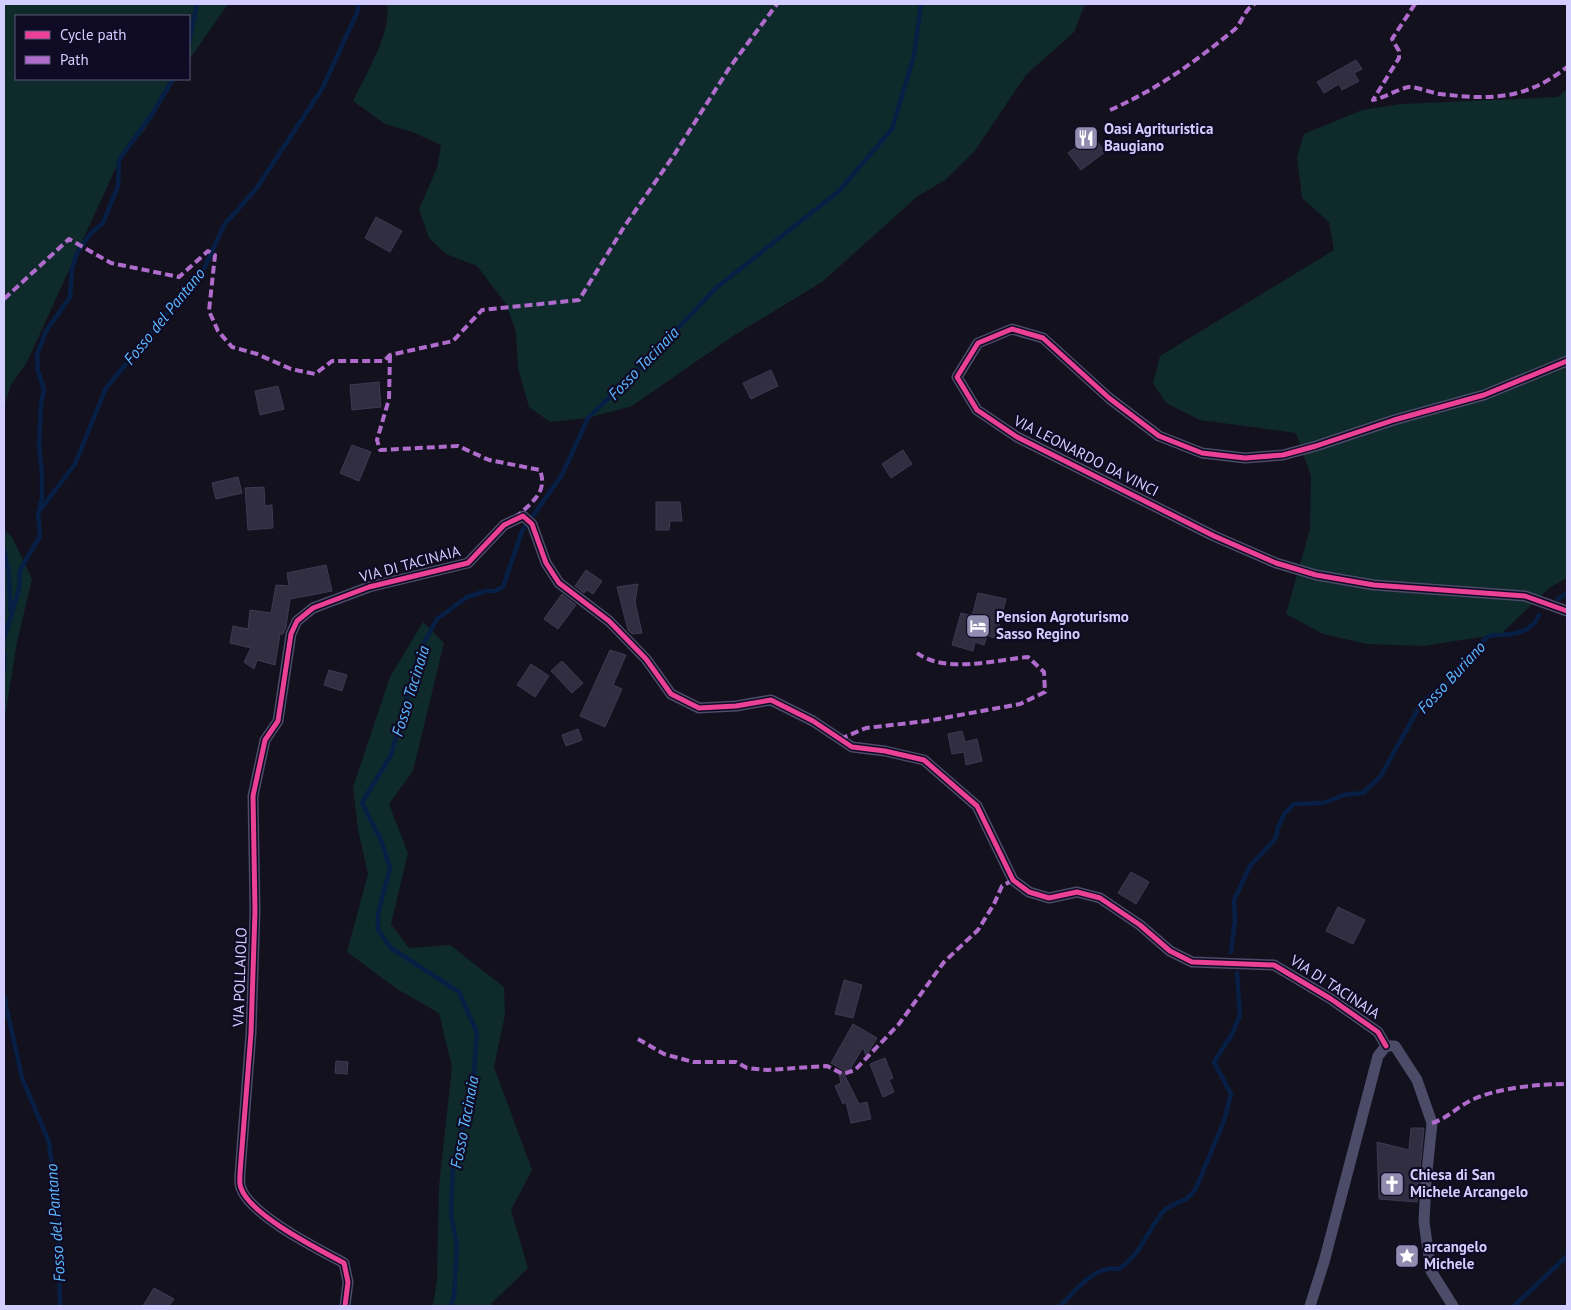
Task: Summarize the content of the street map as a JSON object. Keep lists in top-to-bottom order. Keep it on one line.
{"streets":{"street":["VIA LEONARDO DA VINCI","VIA DI TACINAIA","VIA POLLAIOLO"]},"crossings":[["VIA DI TACINAIA","VIA POLLAIOLO"]],"water":["Fosso del Pantano","Fosso Tacinaia","Fosso Buriano"],"places":{"restaurant":["Oasi Agrituristica Baugiano"],"hotel":["Pension Agroturismo Sasso Regino"],"church":["Chiesa di San Michele Arcangelo"],"place":["arcangelo Michele"]},"legend":["Cycle path","Path"]}
